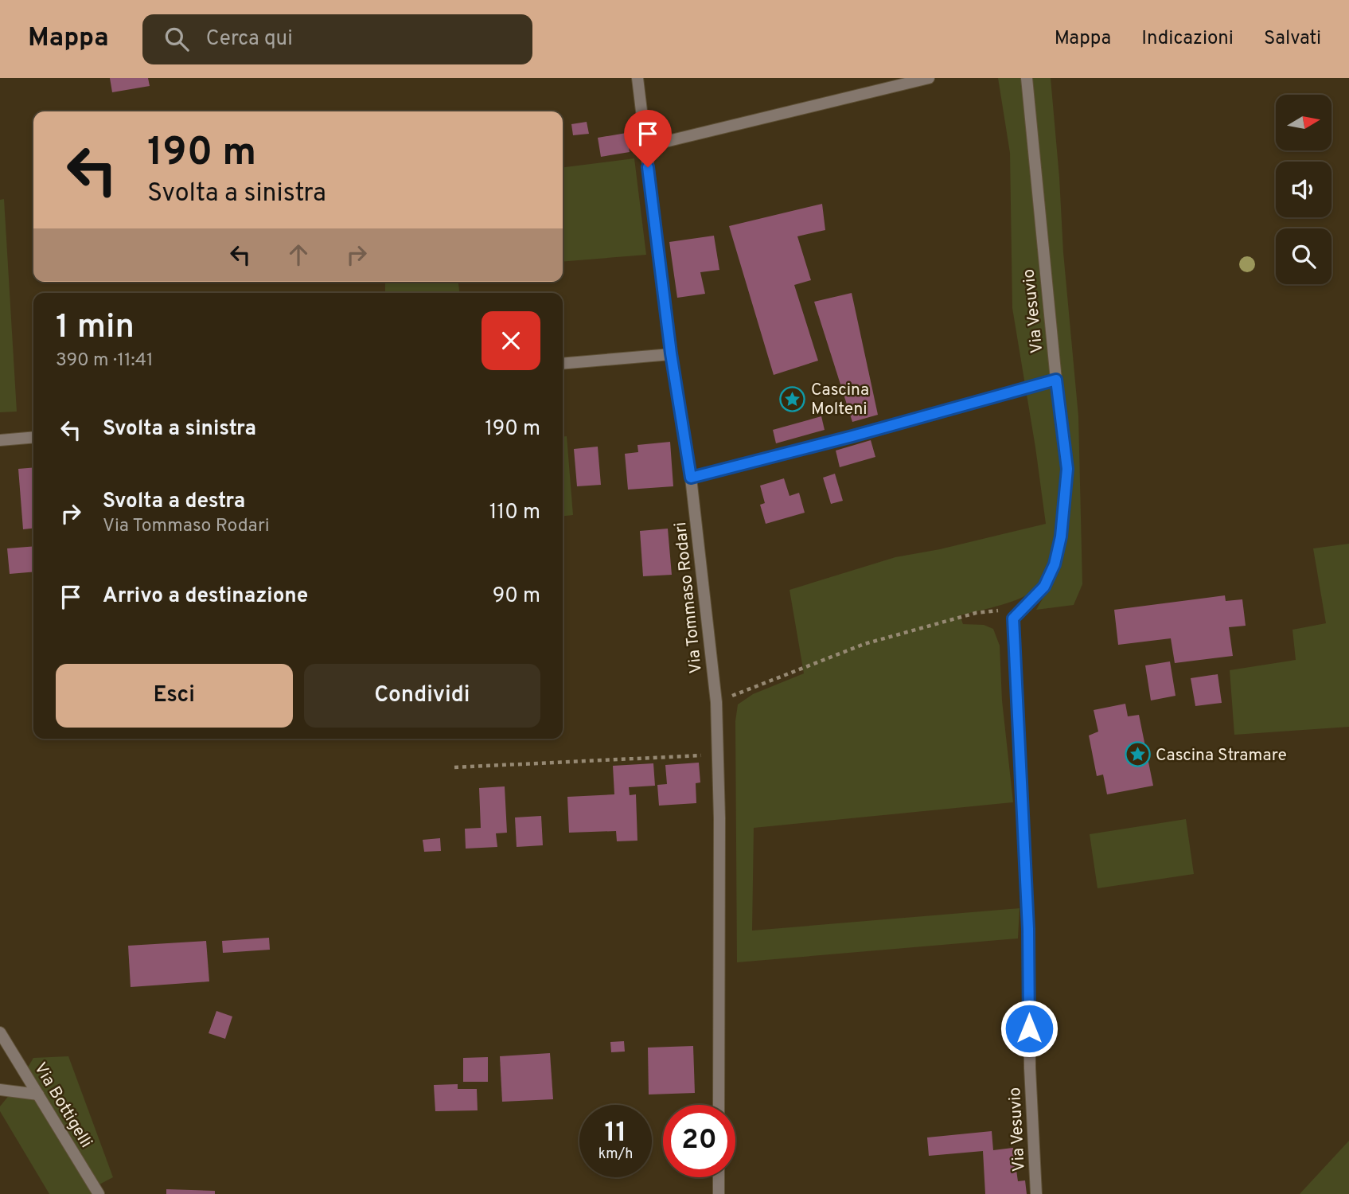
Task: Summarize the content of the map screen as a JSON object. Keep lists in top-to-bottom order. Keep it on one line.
{"streets":{"street":["Via Vesuvio","Via Tommaso Rodari","Via Bottigelli"]},"places":{"place":["Cascina Molteni","Cascina Stramare"]},"north":"right","page":{"header":"Mappa","search":"Cerca qui","nav":["Mappa","Indicazioni","Salvati"],"turn":["190 m","Svolta a sinistra"],"heading":["1 min","390 m · 11:41"],"list":[{"name":"Svolta a sinistra","value":"190 m"},{"name":"Svolta a destra","note":"Via Tommaso Rodari","value":"110 m"},{"name":"Arrivo a destinazione","value":"90 m"}],"buttons":["Esci","Condividi"],"speed":"11 km/h","limit":"20"}}
